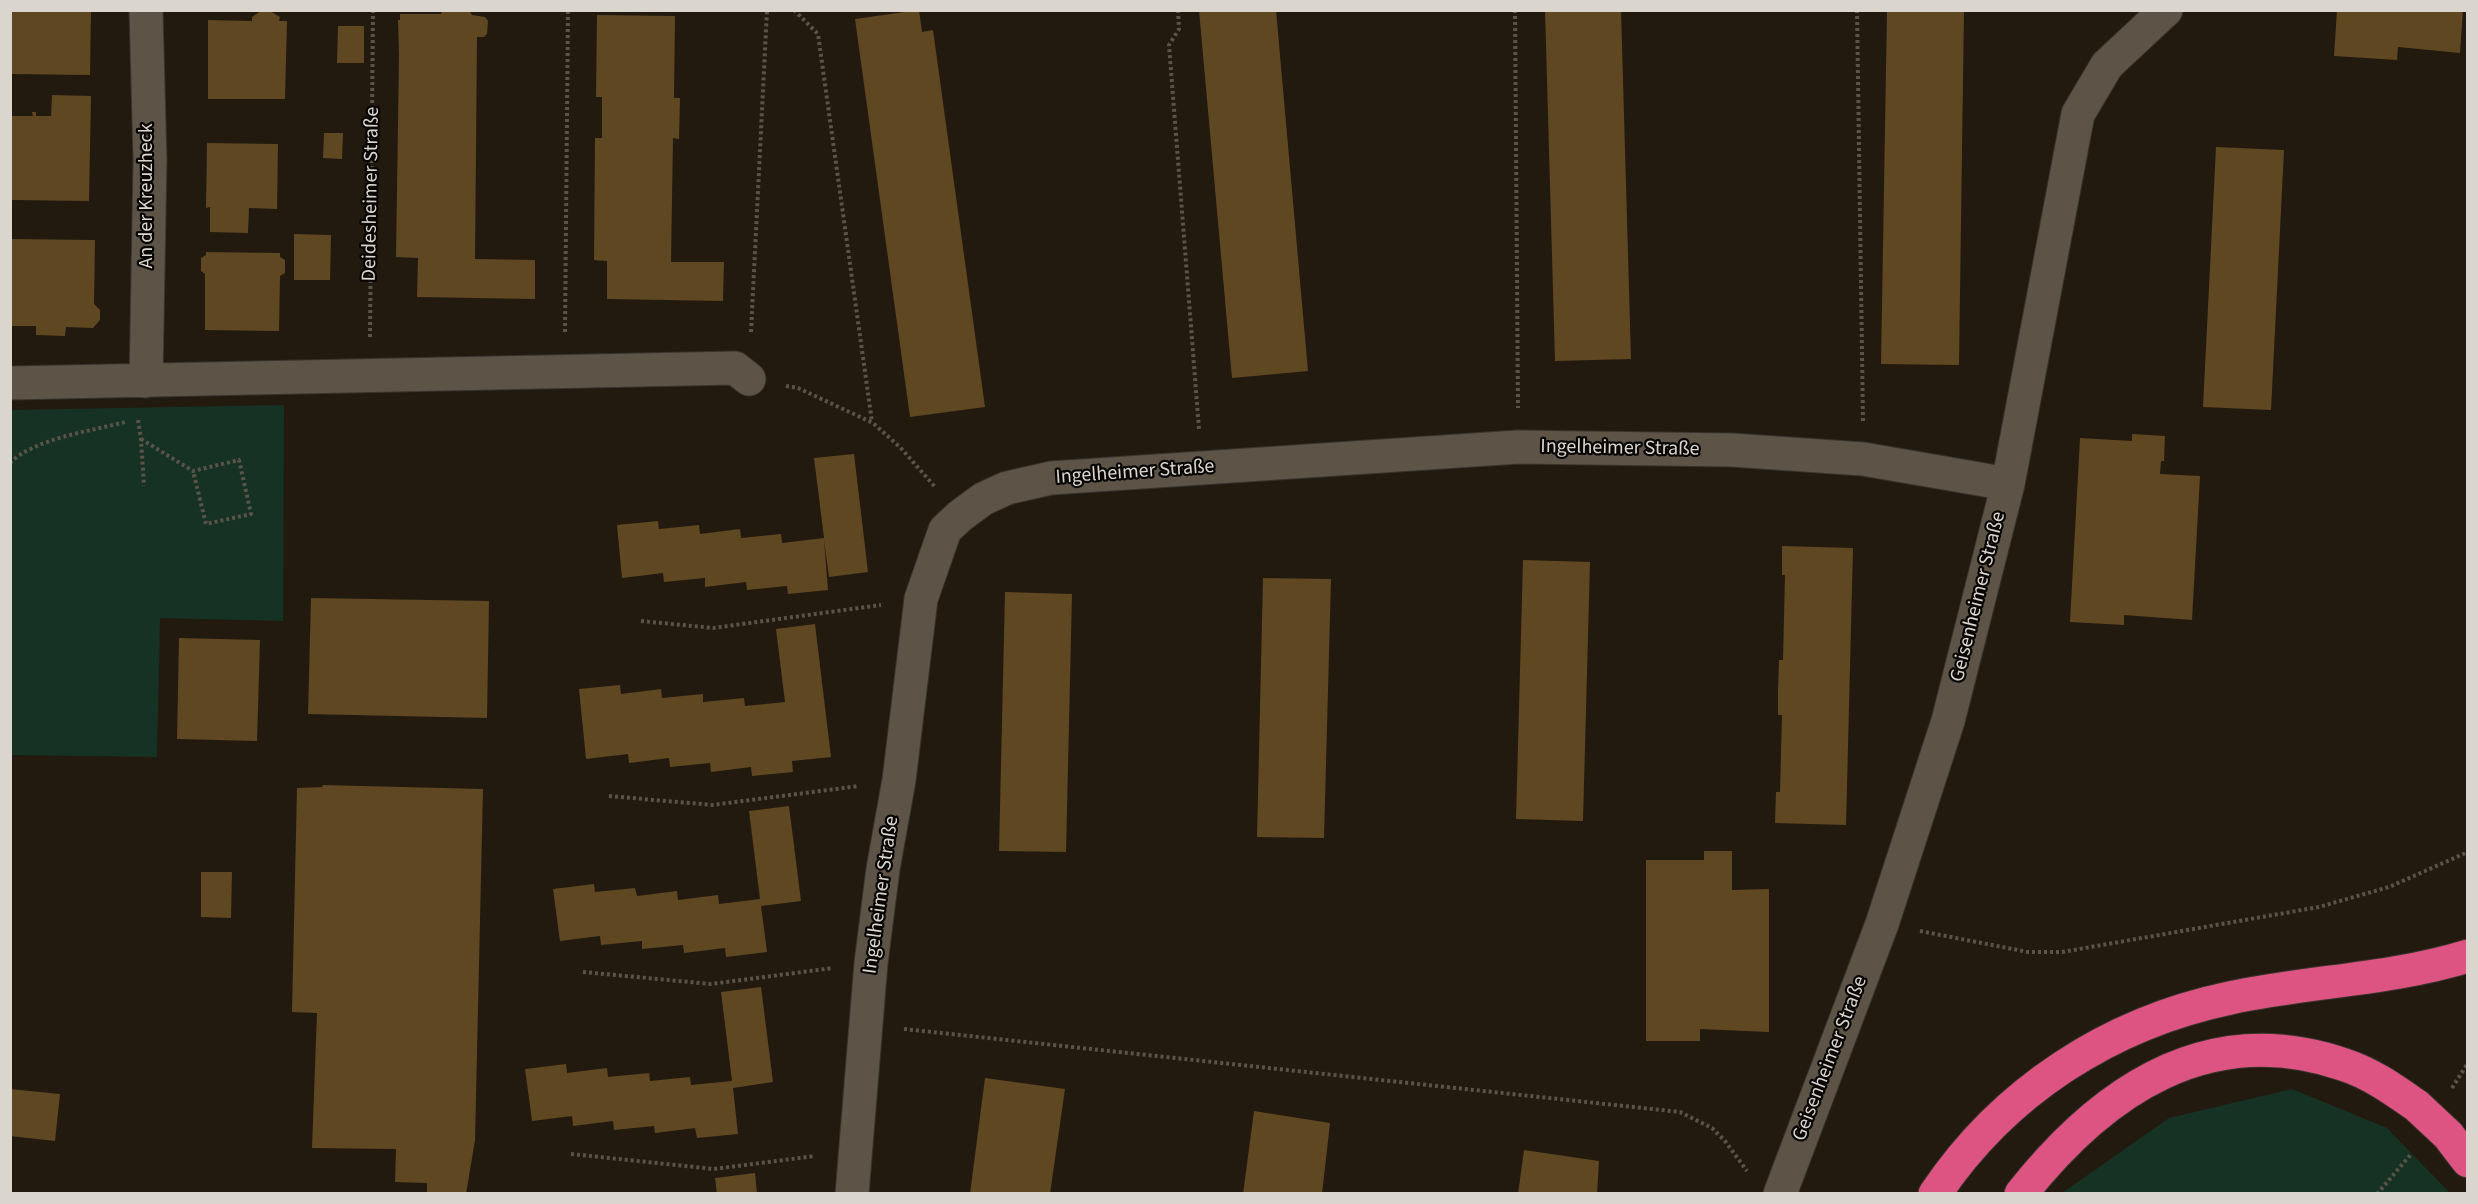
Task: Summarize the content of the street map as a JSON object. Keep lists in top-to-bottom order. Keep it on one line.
{"streets":{"street":["An der Kreuzheck","Ingelheimer Straße","Geisenheimer Straße"],"path":["Deidesheimer Straße"]},"crossings":[["Ingelheimer Straße","Geisenheimer Straße"]]}
